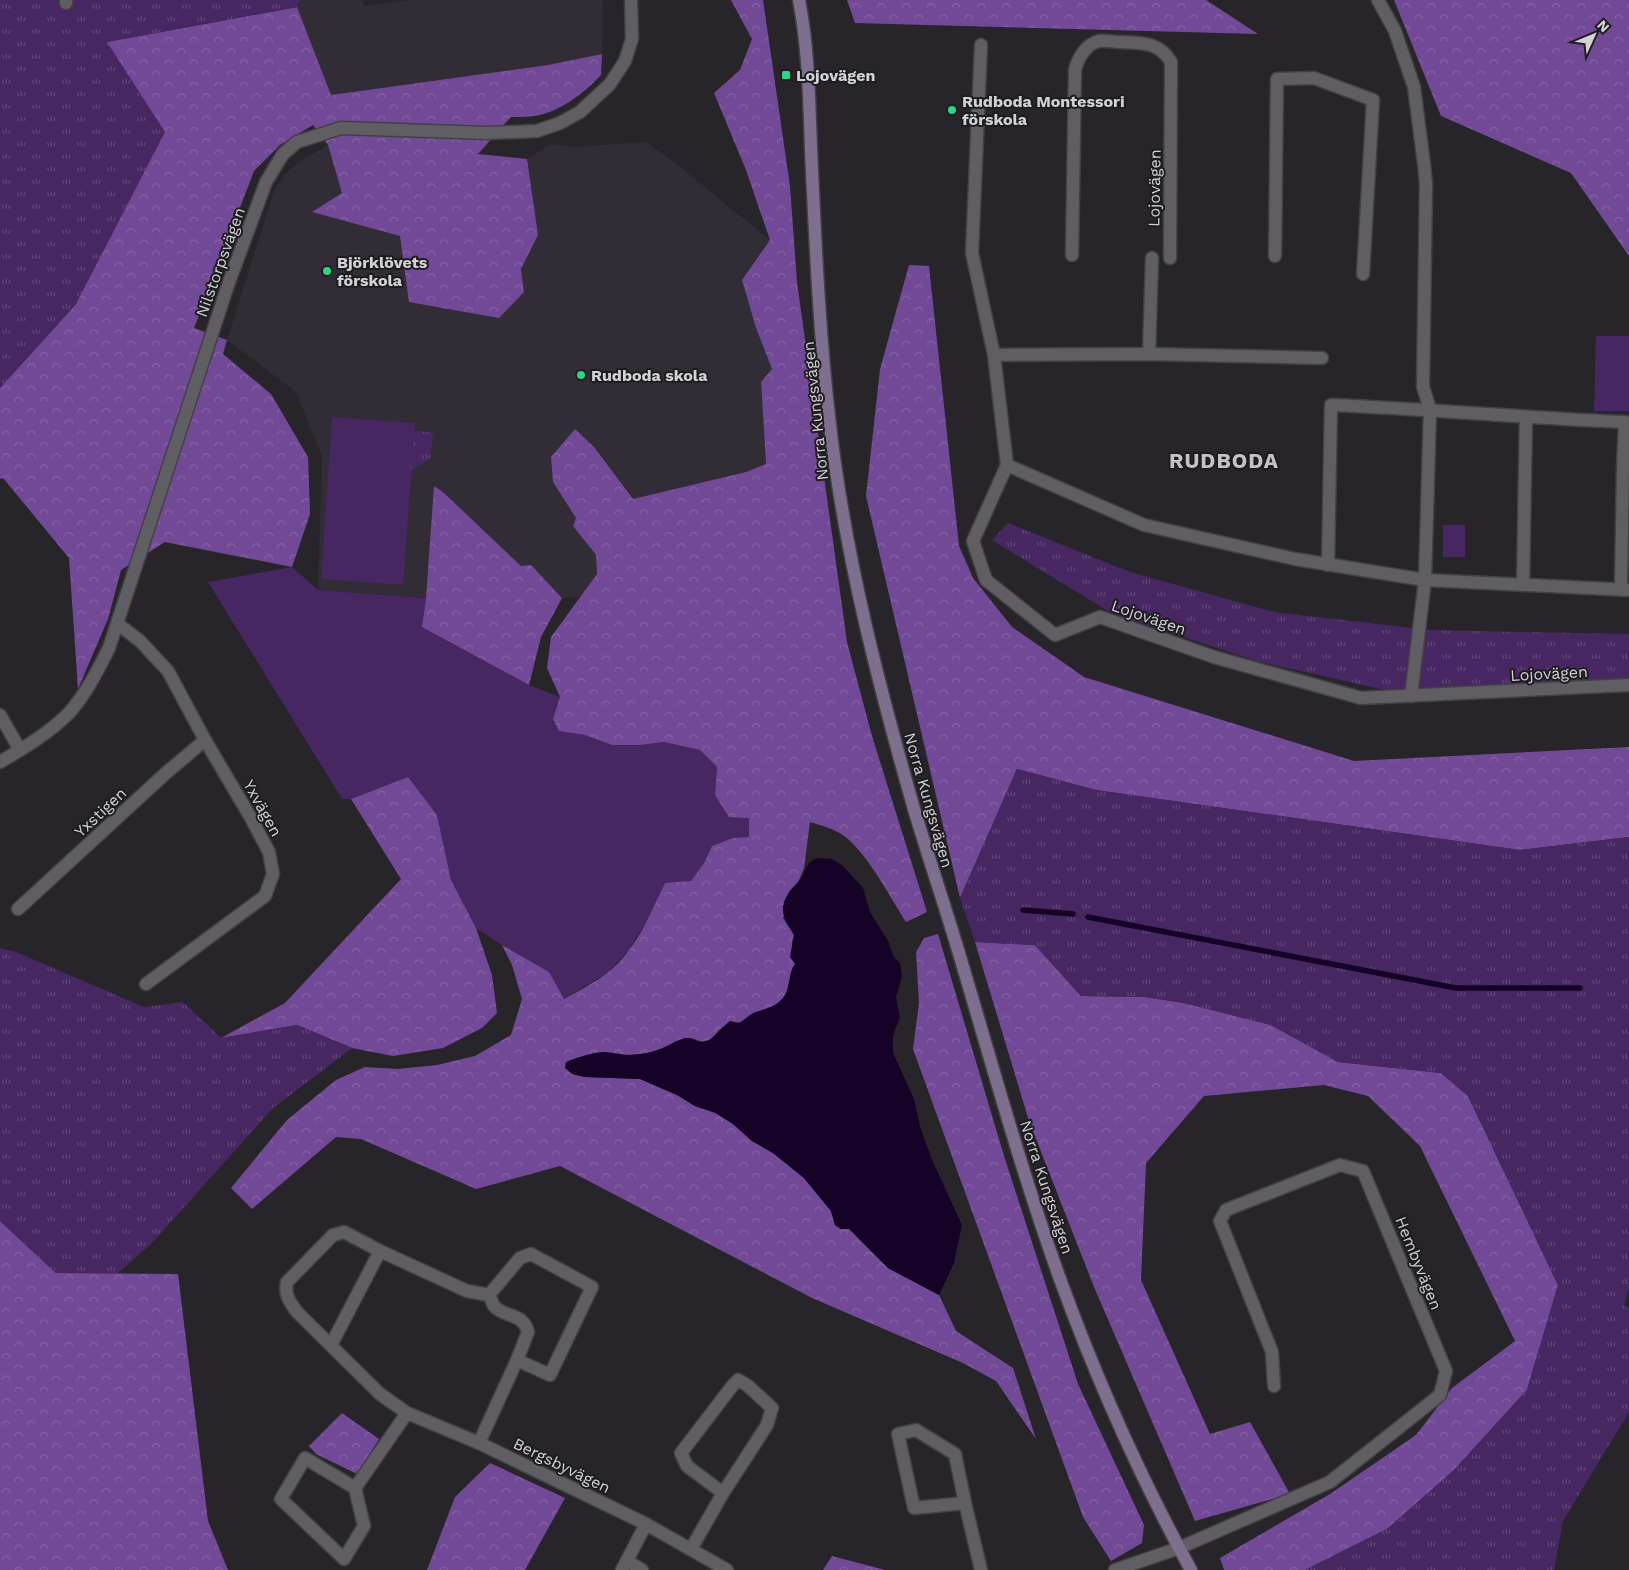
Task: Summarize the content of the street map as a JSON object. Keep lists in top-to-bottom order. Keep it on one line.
{"streets":{"main road":["Norra Kungsvägen"],"street":["Lojovägen","Nilstorpsvägen","Yxvägen","Yxstigen","Hembyvägen","Bergsbyvägen"]},"crossings":[["Nilstorpsvägen","Yxvägen"],["Norra Kungsvägen","Hembyvägen"],["Yxvägen","Yxstigen"]],"districts":["RUDBODA"],"places":{"transit":["Lojovägen"],"other":["Rudboda Montessori förskola","Björklövets förskola","Rudboda skola"]},"north":"top right"}
